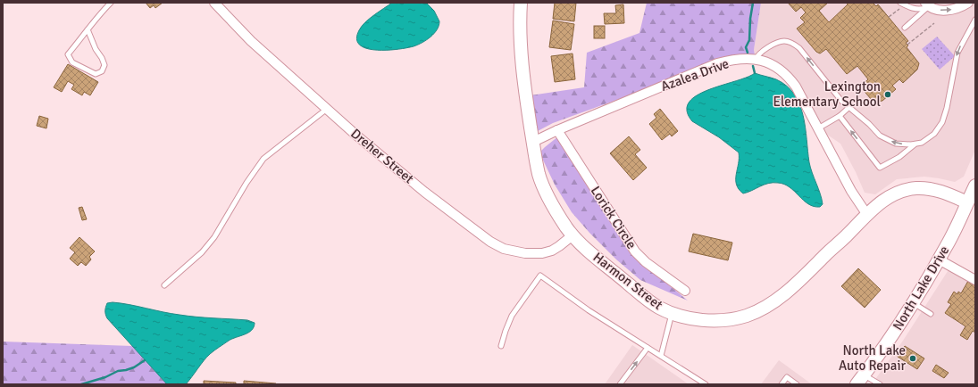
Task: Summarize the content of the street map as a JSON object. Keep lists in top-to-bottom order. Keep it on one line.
{"streets":{"street":["Azalea Drive","Dreher Street","Lorick Circle","Harmon Street","North Lake Drive"]},"crossings":[["Azalea Drive","Lorick Circle"],["Azalea Drive","Harmon Street"],["Dreher Street","Harmon Street"],["Harmon Street","North Lake Drive"]],"places":["Lexington Elementary School","North Lake Auto Repair"]}
